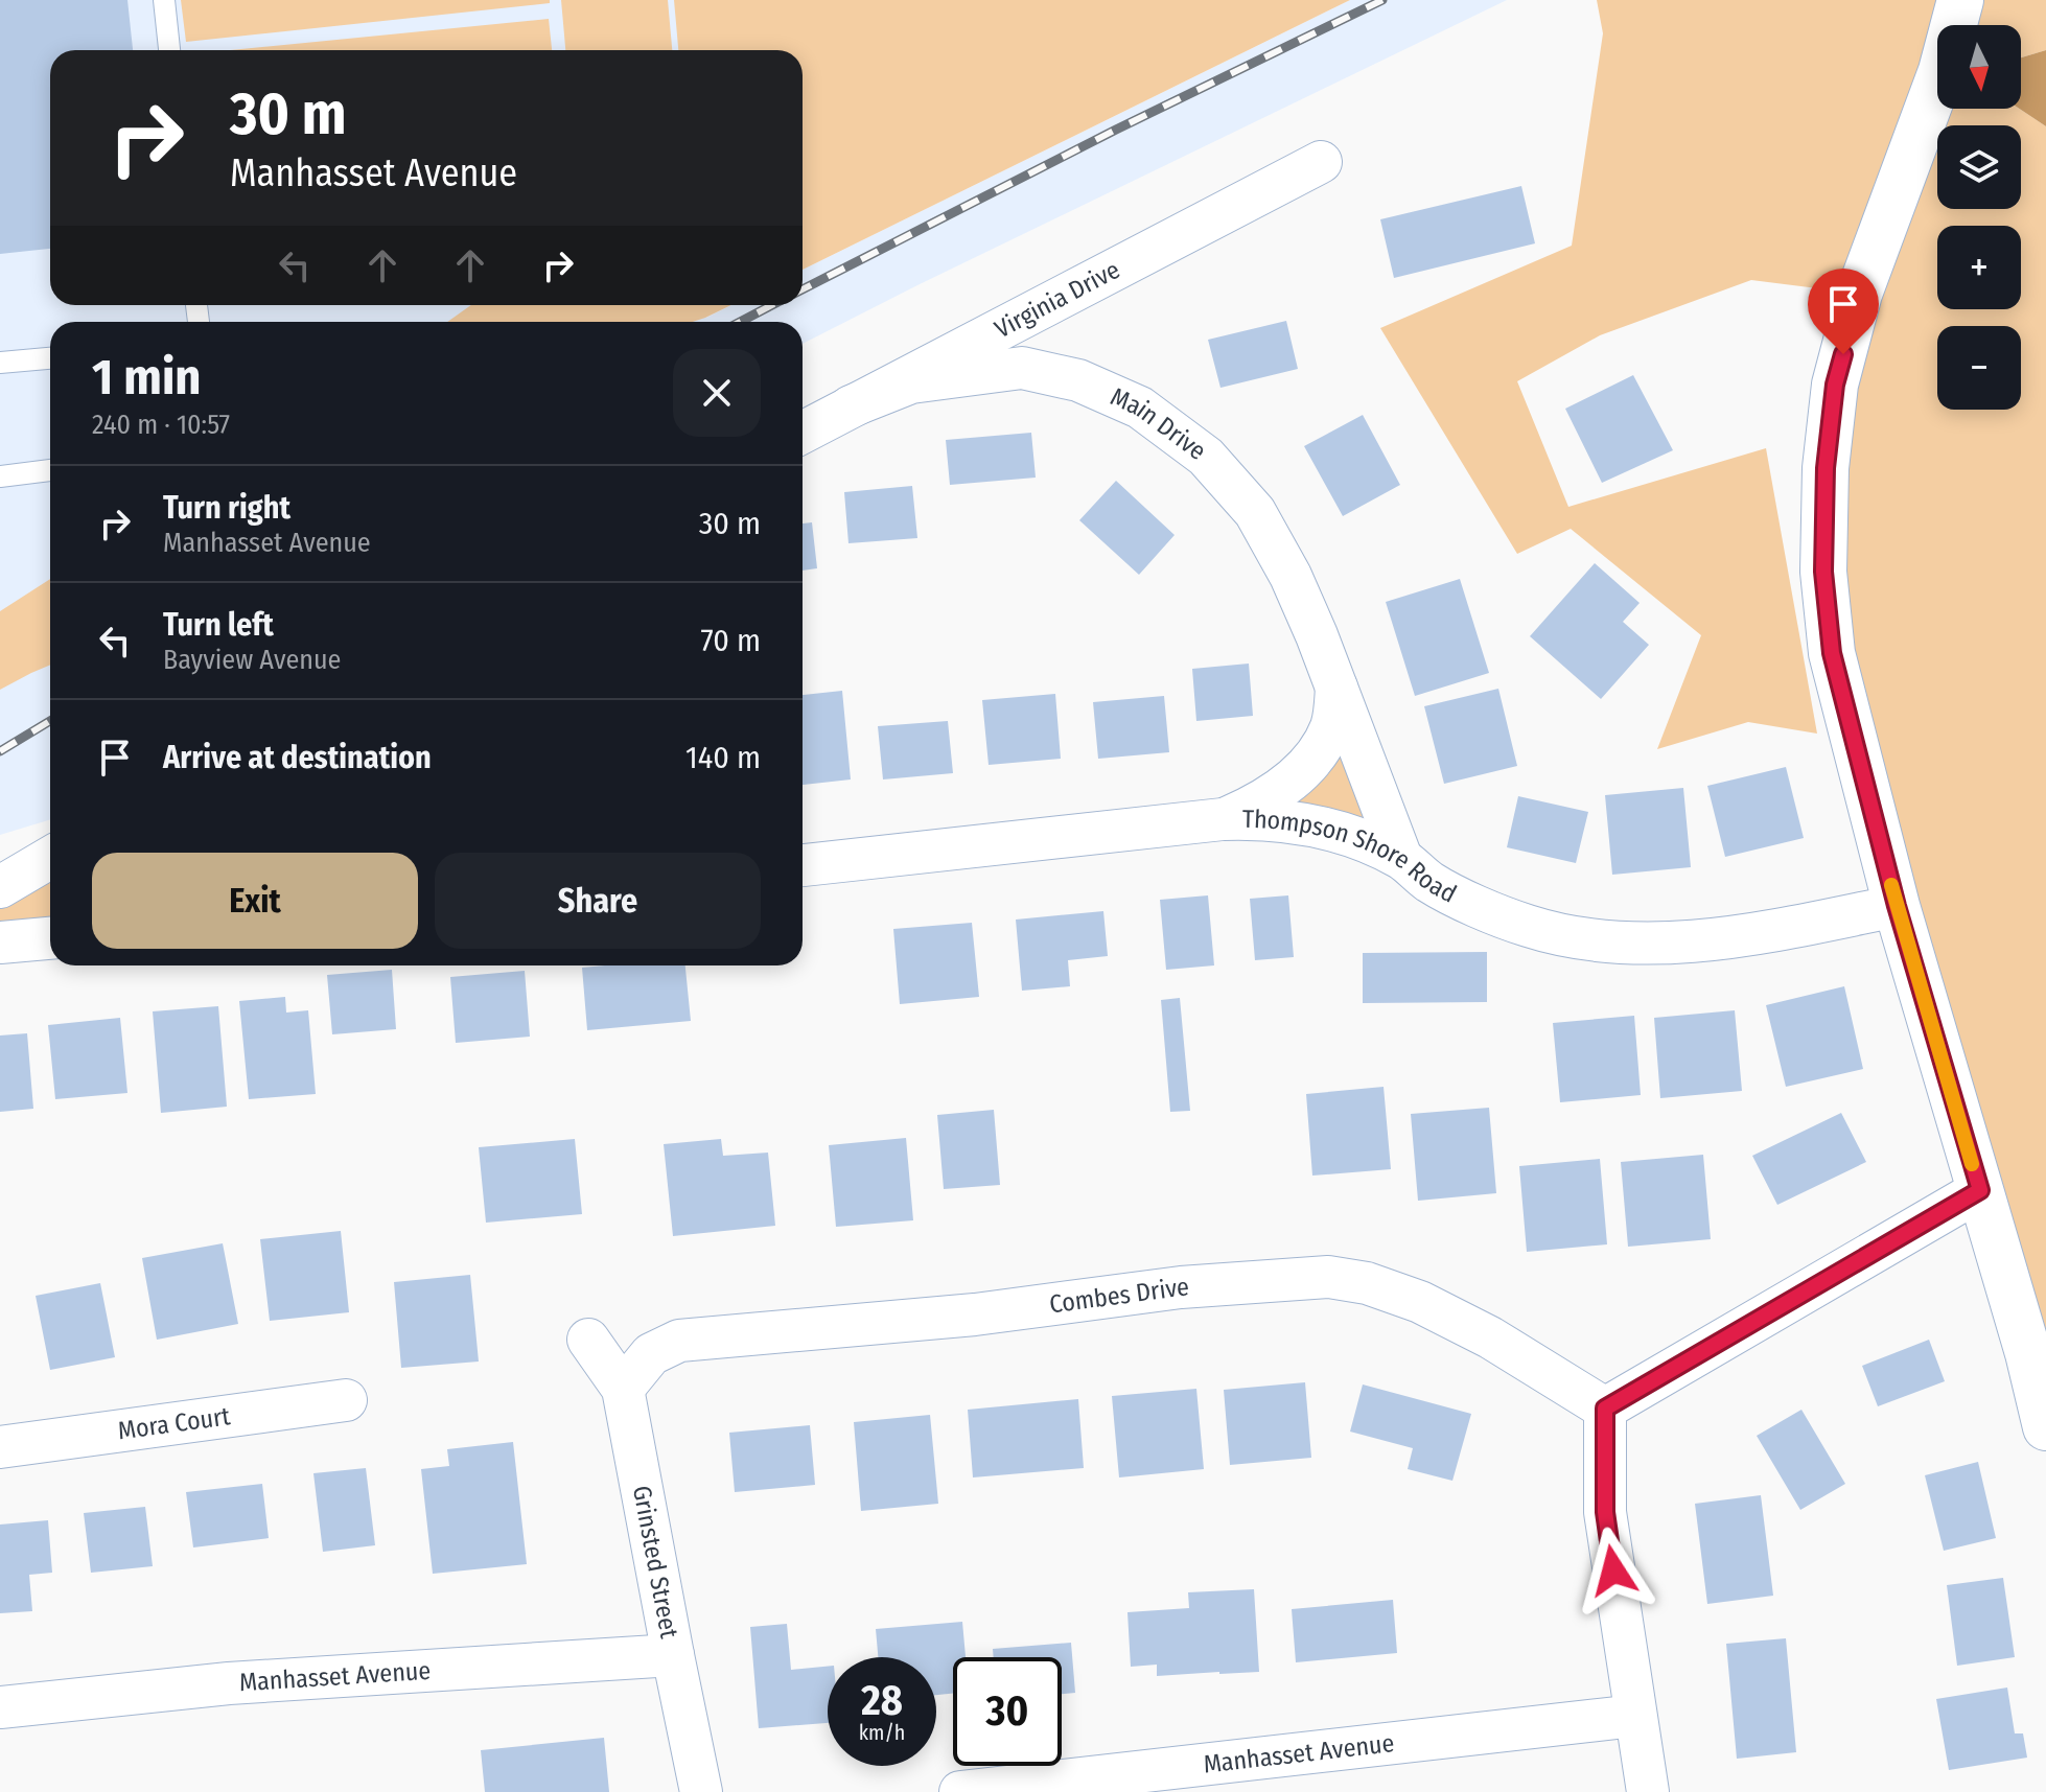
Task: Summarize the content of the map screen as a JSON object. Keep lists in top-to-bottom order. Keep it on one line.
{"streets":{"street":["Virginia Drive","Main Drive","Thompson Shore Road","Combes Drive","Mora Court","Grinsted Street","Manhasset Avenue"]},"crossings":[["Virginia Drive","Main Drive"],["Main Drive","Thompson Shore Road"],["Combes Drive","Grinsted Street"],["Grinsted Street","Manhasset Avenue"]],"north":"bottom","page":{"map_buttons":["+","−"],"turn":["30 m","Manhasset Avenue"],"heading":["1 min","240 m · 10:57"],"list":[{"name":"Turn right","note":"Manhasset Avenue","value":"30 m"},{"name":"Turn left","note":"Bayview Avenue","value":"70 m"},{"name":"Arrive at destination","value":"140 m"}],"buttons":["Exit","Share"],"speed":"28 km/h","limit":"30"}}
